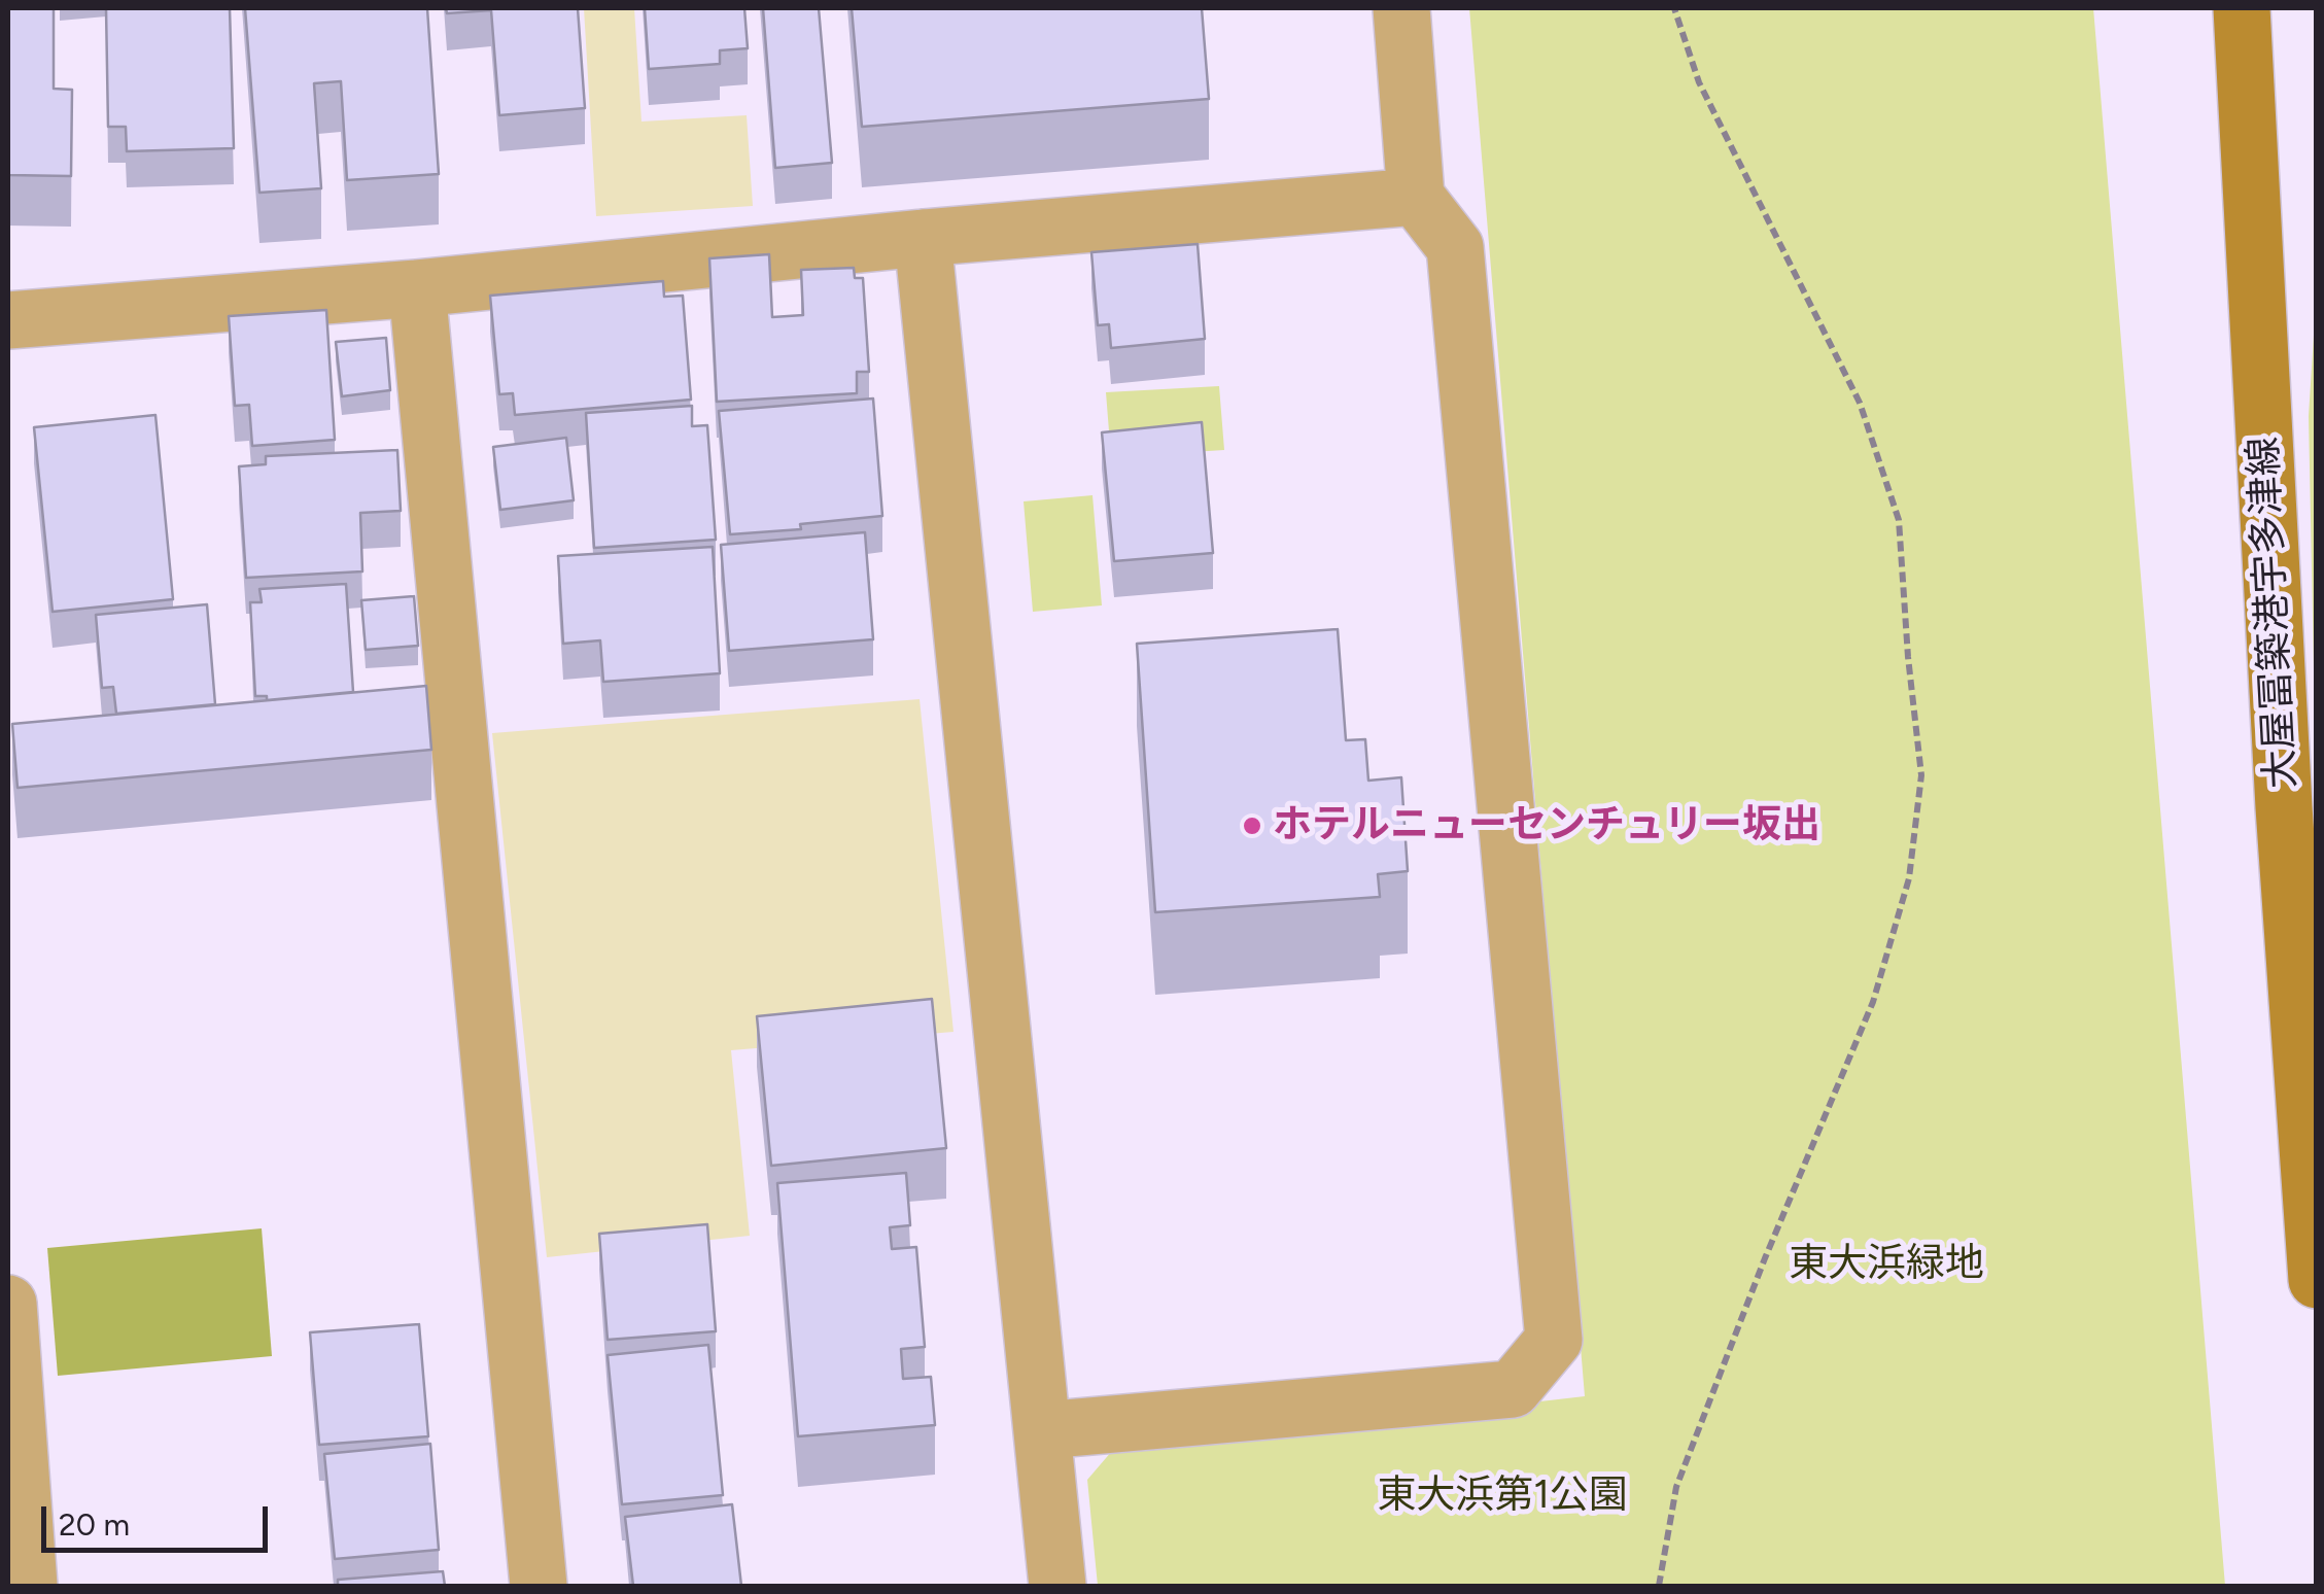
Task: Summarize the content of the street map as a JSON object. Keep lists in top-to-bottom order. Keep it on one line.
{"streets":{"main road":["大屋冨築港宇多津線"]},"parks":["東大浜緑地","東大浜第1公園"],"places":["ホテルニューセンチュリー坂出"],"scale_bar":"20 m"}
